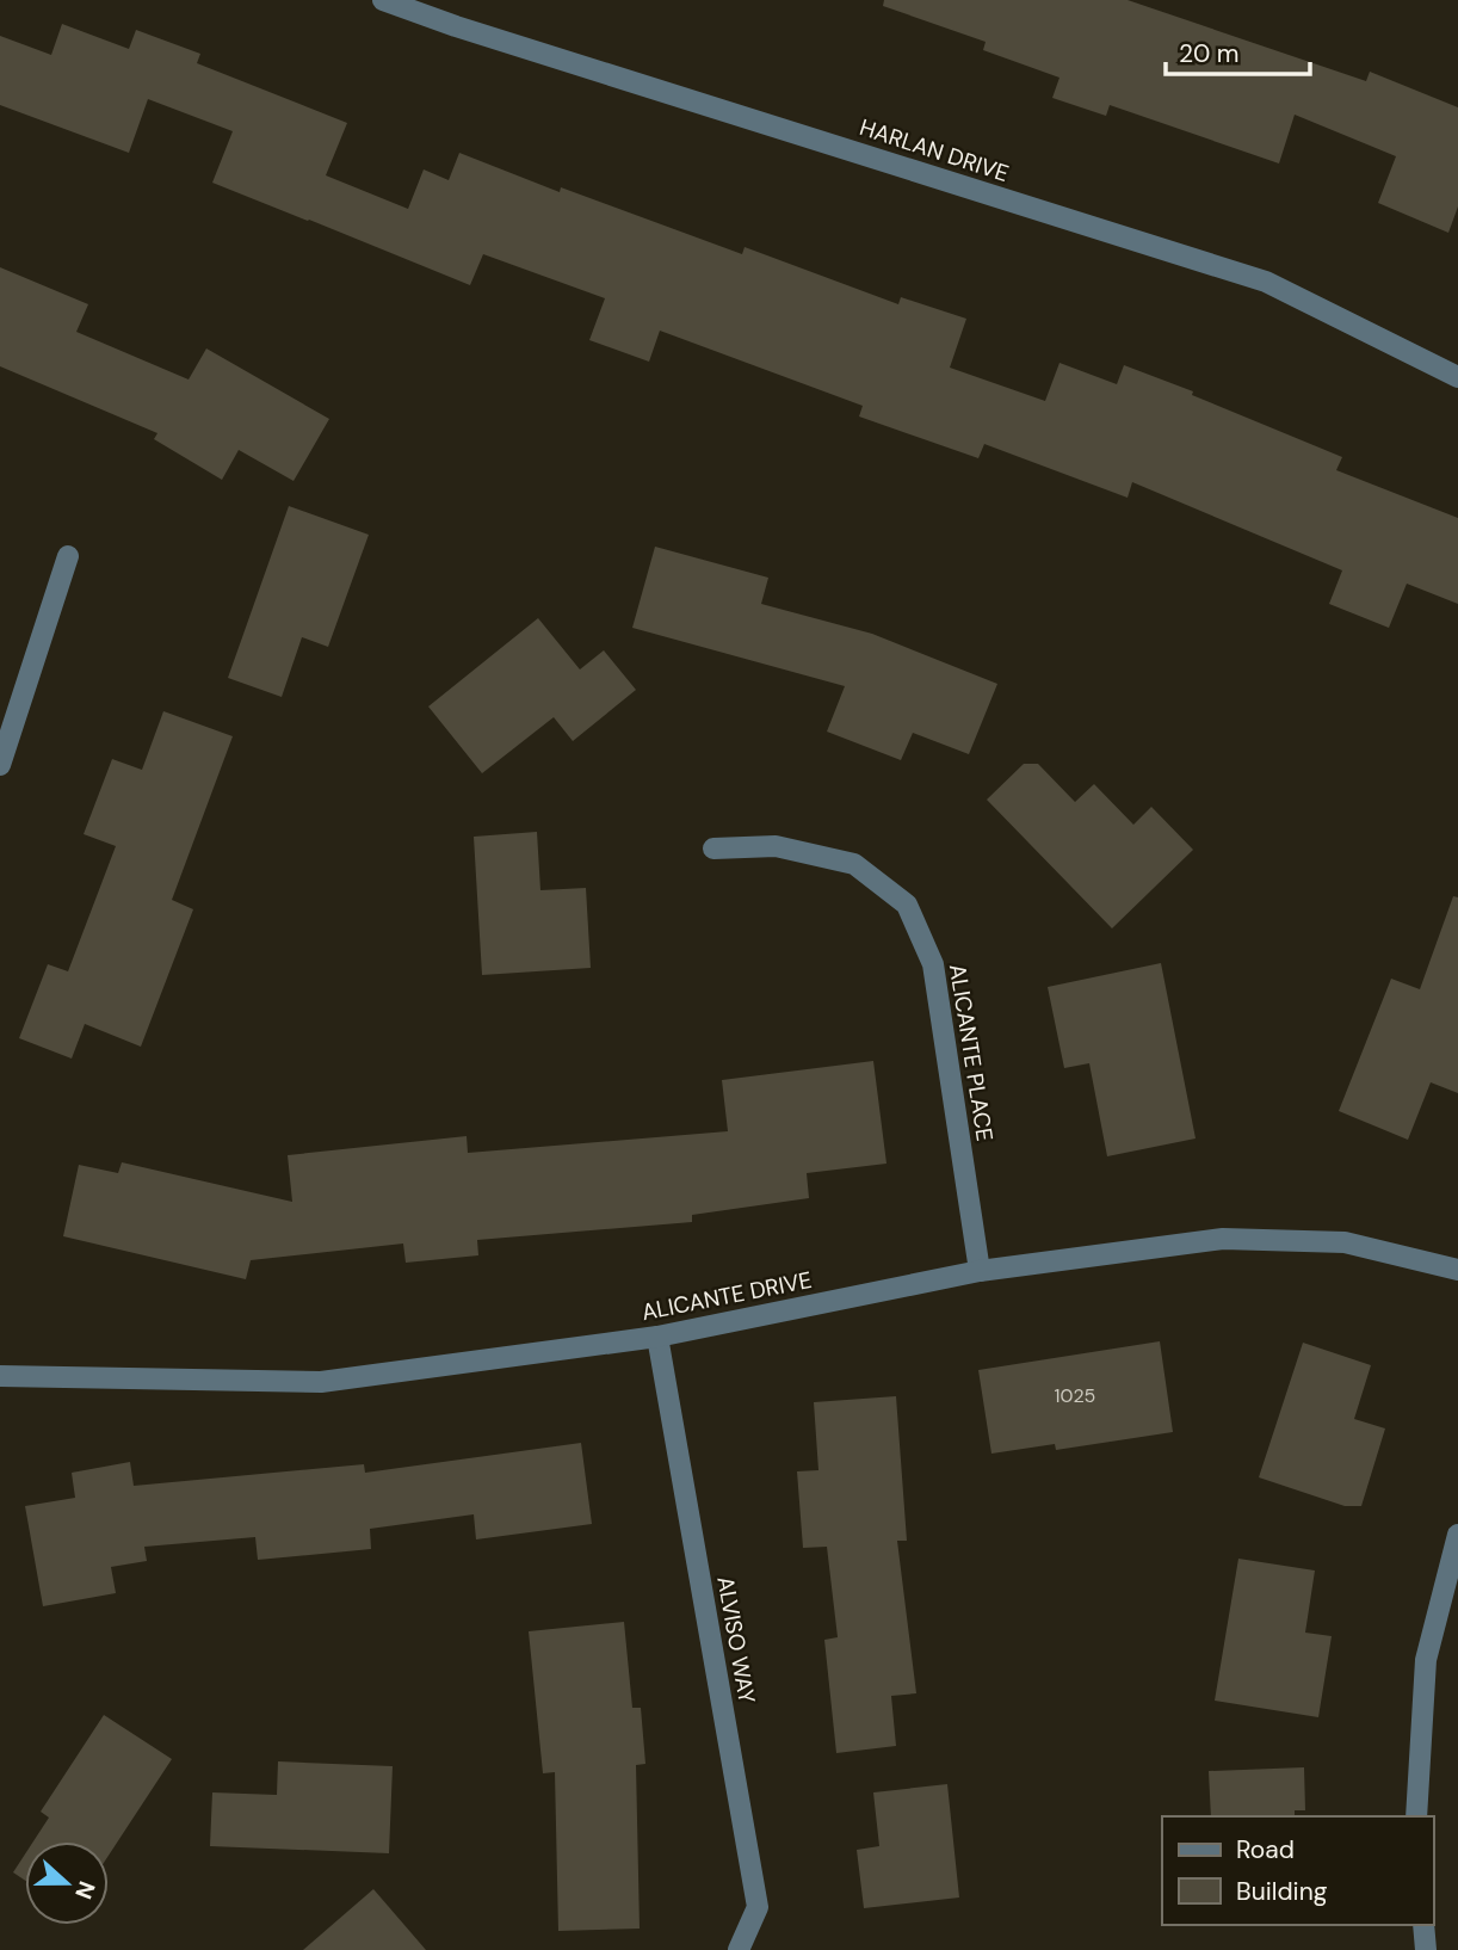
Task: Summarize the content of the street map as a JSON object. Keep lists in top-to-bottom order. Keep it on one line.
{"streets":{"street":["HARLAN DRIVE","ALICANTE PLACE","ALICANTE DRIVE","ALVISO WAY"]},"crossings":[["ALICANTE PLACE","ALICANTE DRIVE"],["ALICANTE DRIVE","ALVISO WAY"]],"house_numbers":["1025"],"legend":["Road","Building"],"scale_bar":"20 m","north":"right"}
